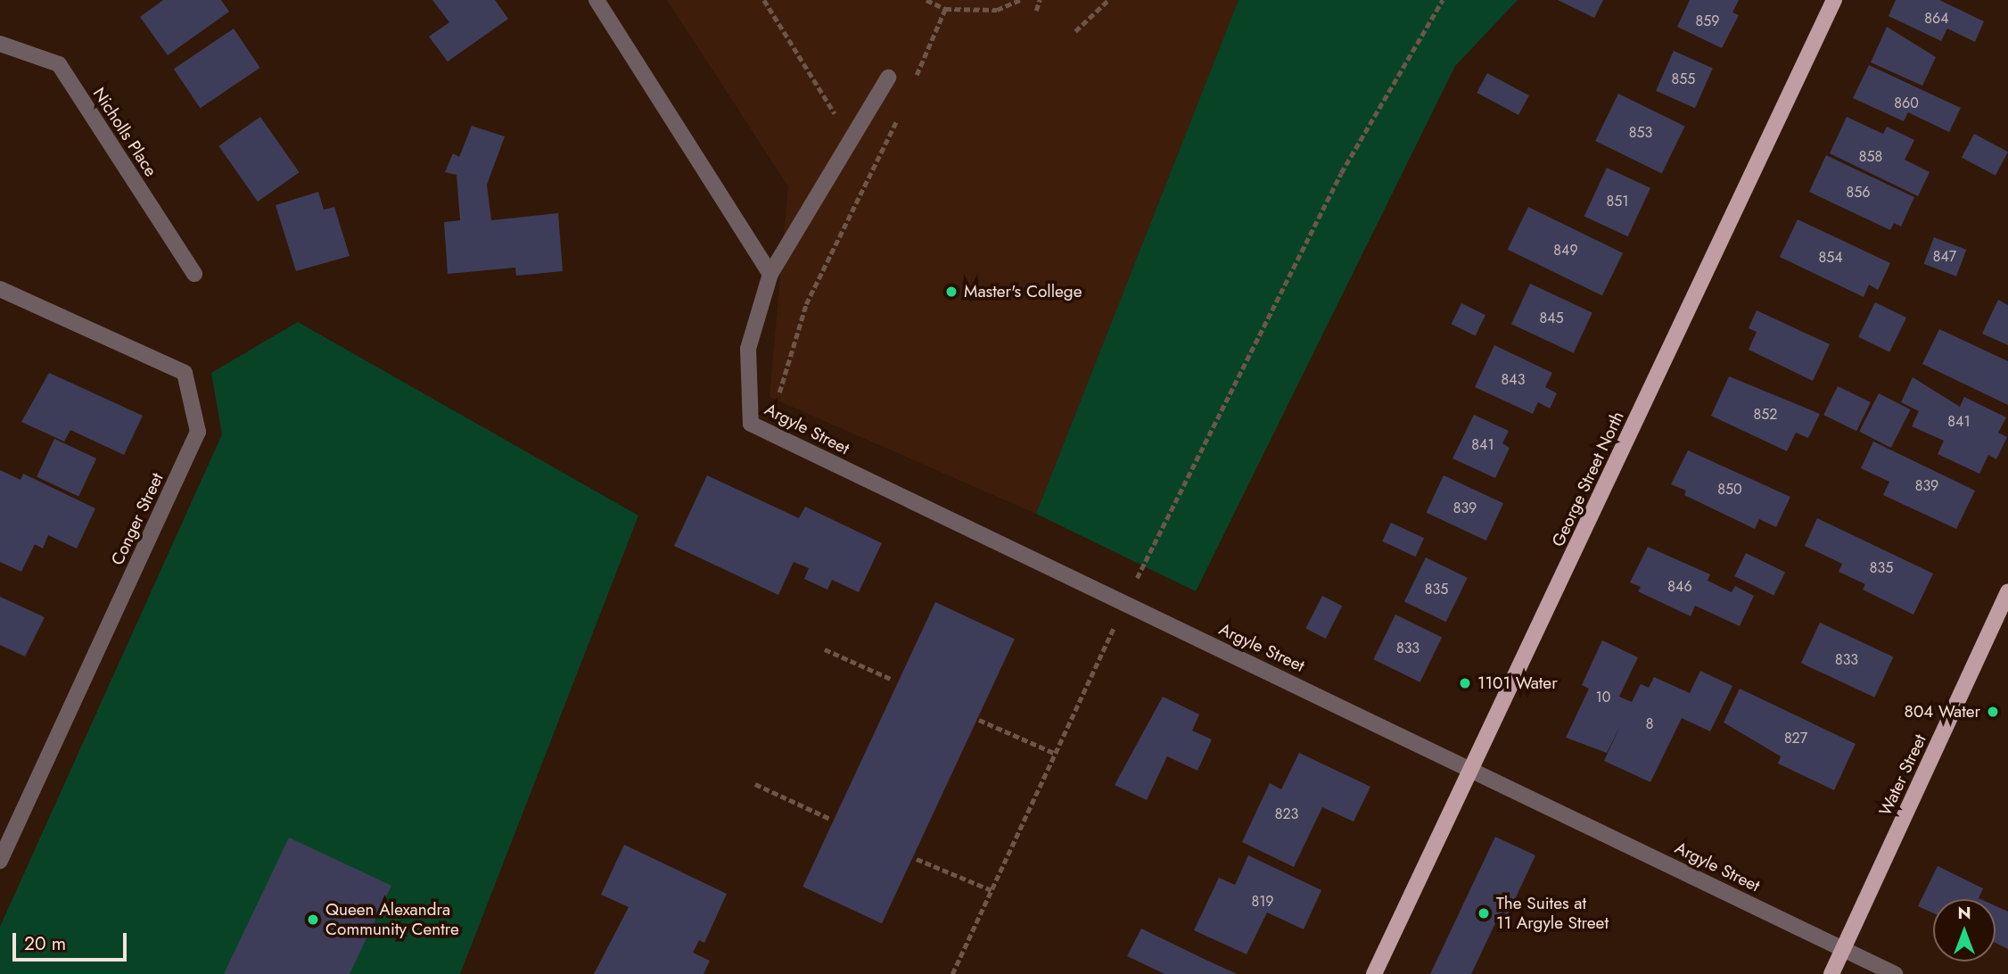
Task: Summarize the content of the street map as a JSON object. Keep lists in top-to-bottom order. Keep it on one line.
{"streets":{"main road":["George Street North","Water Street"],"street":["Nicholls Place","Argyle Street","Conger Street"]},"crossings":[["Argyle Street","George Street North"],["Argyle Street","Water Street"]],"places":["Master's College","1101 Water","804 Water","The Suites at 11 Argyle Street","Queen Alexandra Community Centre"],"house_numbers":["864","859","855","860","853","858","856","851","849","847","854","845","843","852","841","841","839","850","839","835","846","835","833","833","10","8","827","823","819"],"scale_bar":"20 m","north":"top"}
